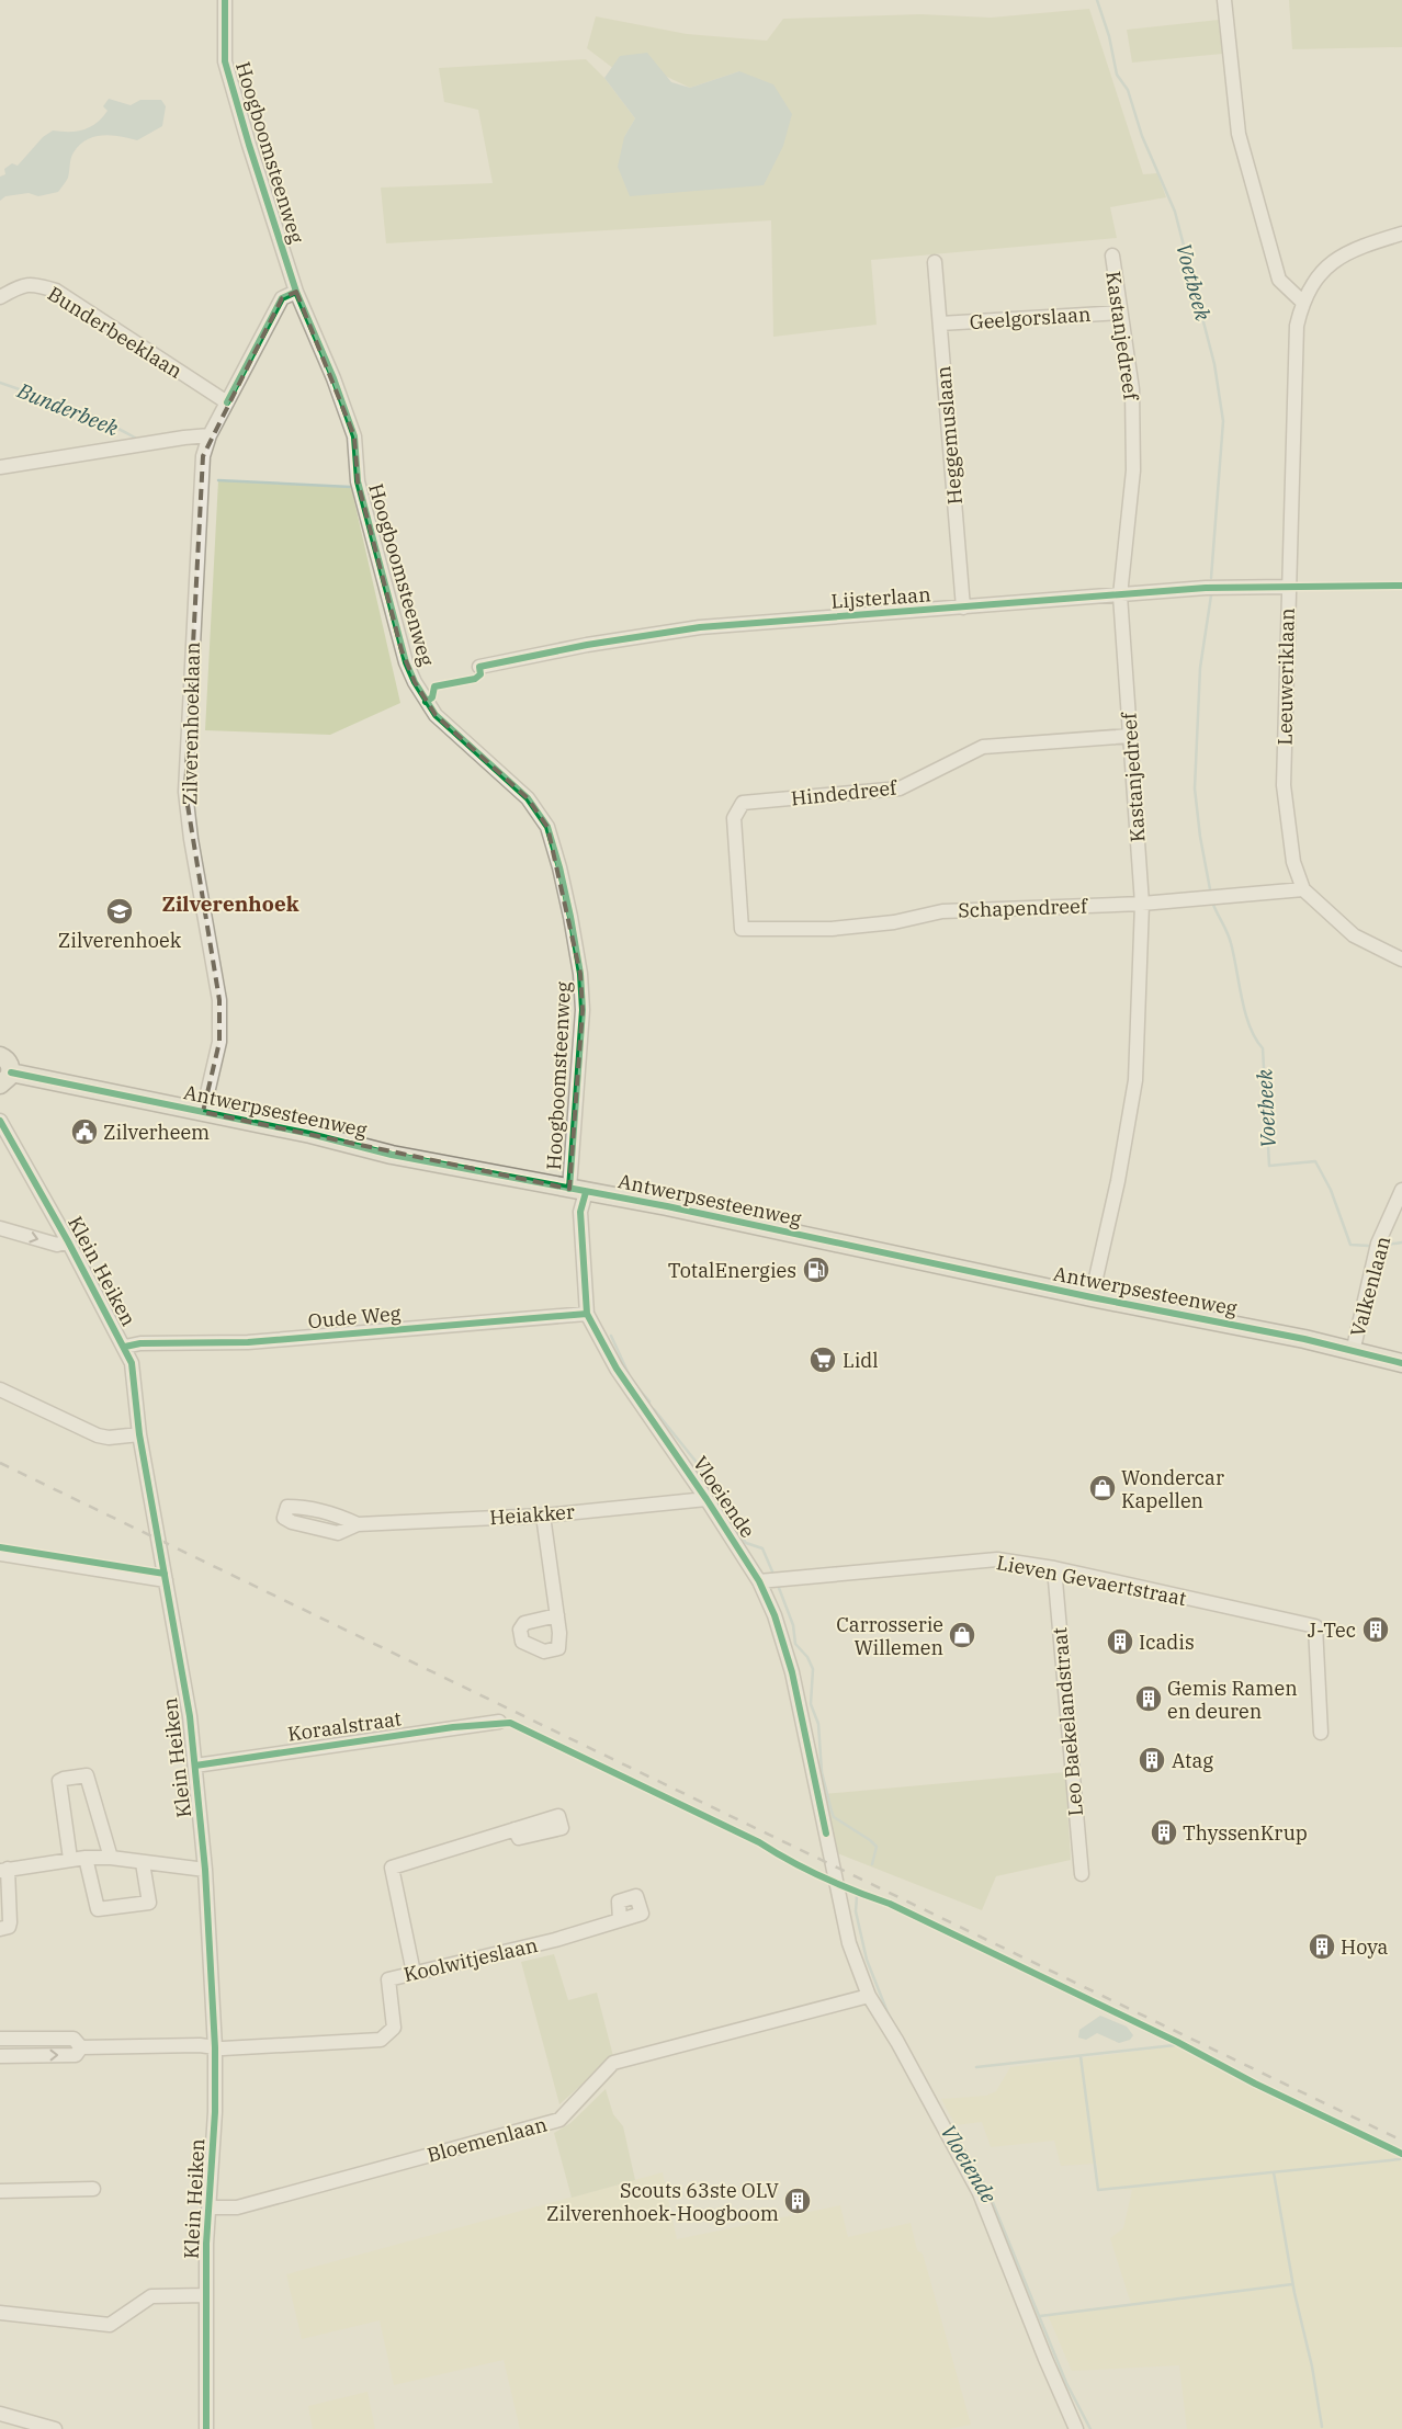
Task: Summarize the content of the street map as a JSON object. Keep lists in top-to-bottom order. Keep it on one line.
{"streets":{"main road":["Antwerpsesteenweg"],"street":["Hoogboomsteenweg","Geelgorslaan","Bunderbeeklaan","Kastanjedreef","Heggemuslaan","Lijsterlaan","Leeuweriklaan","Zilverenhoeklaan","Hindedreef","Schapendreef","Klein Heiken","Valkenlaan","Oude Weg","Vloeiende","Heiakker","Lieven Gevaertstraat","Leo Baekelandstraat","Koraalstraat","Koolwitjeslaan","Bloemenlaan"]},"crossings":[["Hoogboomsteenweg","Zilverenhoeklaan"],["Hoogboomsteenweg","Antwerpsesteenweg"],["Hoogboomsteenweg","Vloeiende"],["Geelgorslaan","Kastanjedreef"],["Geelgorslaan","Heggemuslaan"],["Bunderbeeklaan","Zilverenhoeklaan"],["Kastanjedreef","Lijsterlaan"],["Kastanjedreef","Hindedreef"],["Kastanjedreef","Schapendreef"],["Kastanjedreef","Antwerpsesteenweg"],["Heggemuslaan","Lijsterlaan"],["Lijsterlaan","Leeuweriklaan"],["Leeuweriklaan","Schapendreef"],["Zilverenhoeklaan","Antwerpsesteenweg"],["Hindedreef","Schapendreef"],["Antwerpsesteenweg","Valkenlaan"],["Antwerpsesteenweg","Vloeiende"],["Klein Heiken","Oude Weg"],["Klein Heiken","Koraalstraat"],["Klein Heiken","Koolwitjeslaan"],["Klein Heiken","Bloemenlaan"],["Oude Weg","Vloeiende"],["Vloeiende","Heiakker"],["Vloeiende","Lieven Gevaertstraat"],["Vloeiende","Bloemenlaan"],["Lieven Gevaertstraat","Leo Baekelandstraat"]],"districts":["Zilverenhoek"],"water":["Voetbeek","Bunderbeek","Vloeiende"],"places":{"school or university":["Zilverenhoek"],"public building":["Zilverheem"],"fuel station":["TotalEnergies"],"supermarket":["Lidl"],"shop":["Wondercar Kapellen","Carrosserie Willemen"],"building":["J-Tec","Icadis","Gemis Ramen en deuren","Atag","ThyssenKrup","Hoya","Scouts 63ste OLV Zilverenhoek-Hoogboom"]}}
